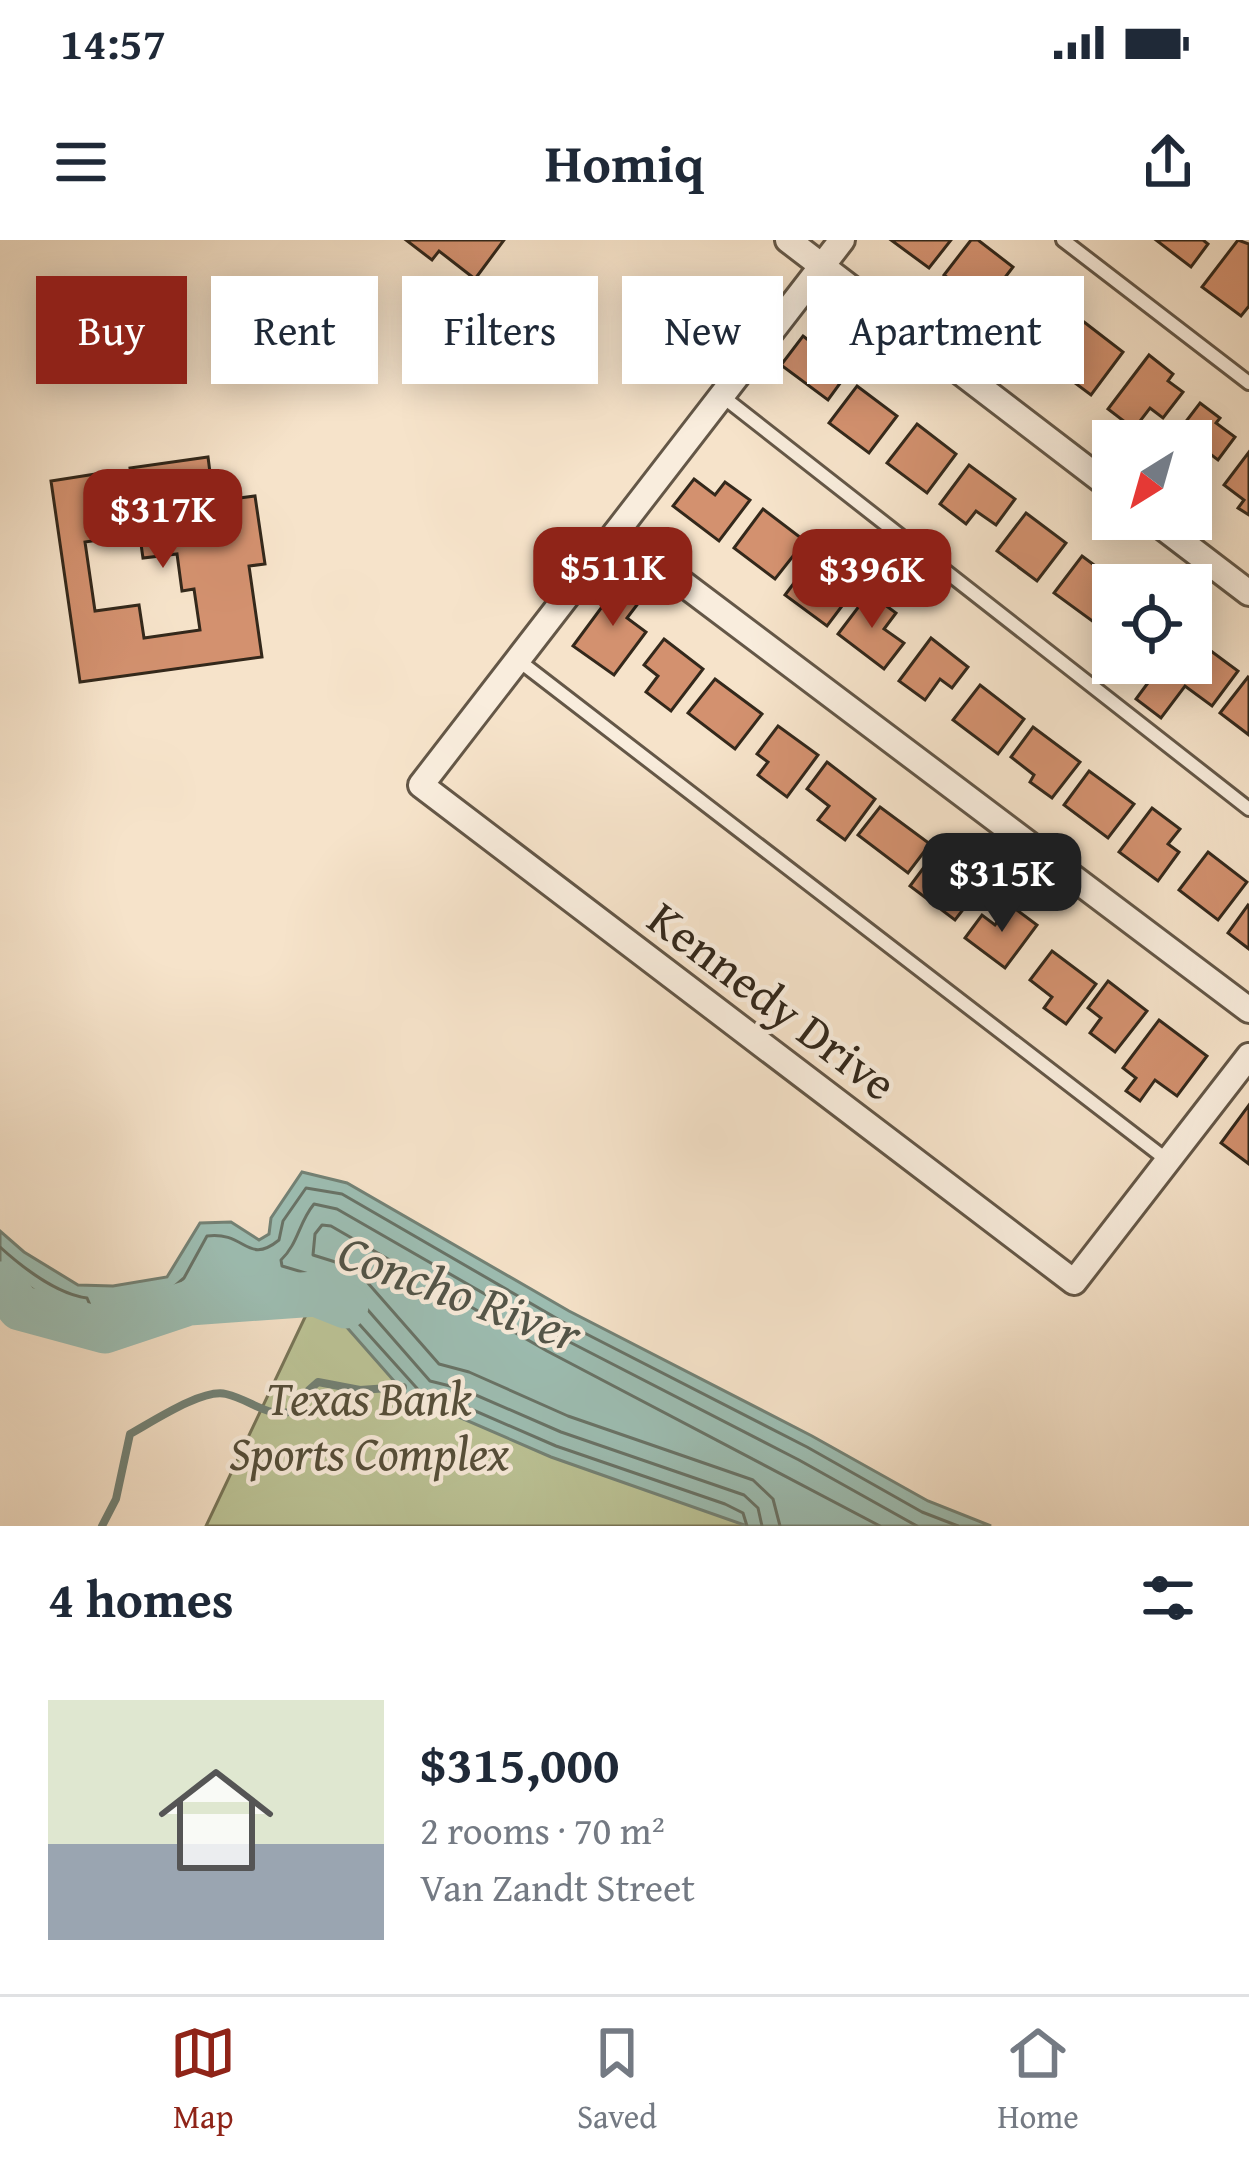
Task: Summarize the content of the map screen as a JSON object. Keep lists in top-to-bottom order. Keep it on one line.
{"streets":{"street":["Kennedy Drive"]},"water":["Concho River"],"parks":["Texas Bank Sports Complex"],"north":"bottom left","page":{"status":"14:57","header":"Homiq","chip":["Buy","Rent","Filters","New","Apartment"],"price":["$317K","$511K","$396K","$315K"],"heading":"4 homes","list":[{"name":"$315,000","note":"2 rooms · 70 m² · Van Zandt Street"}],"tabs":["Map","Saved","Home"]}}
